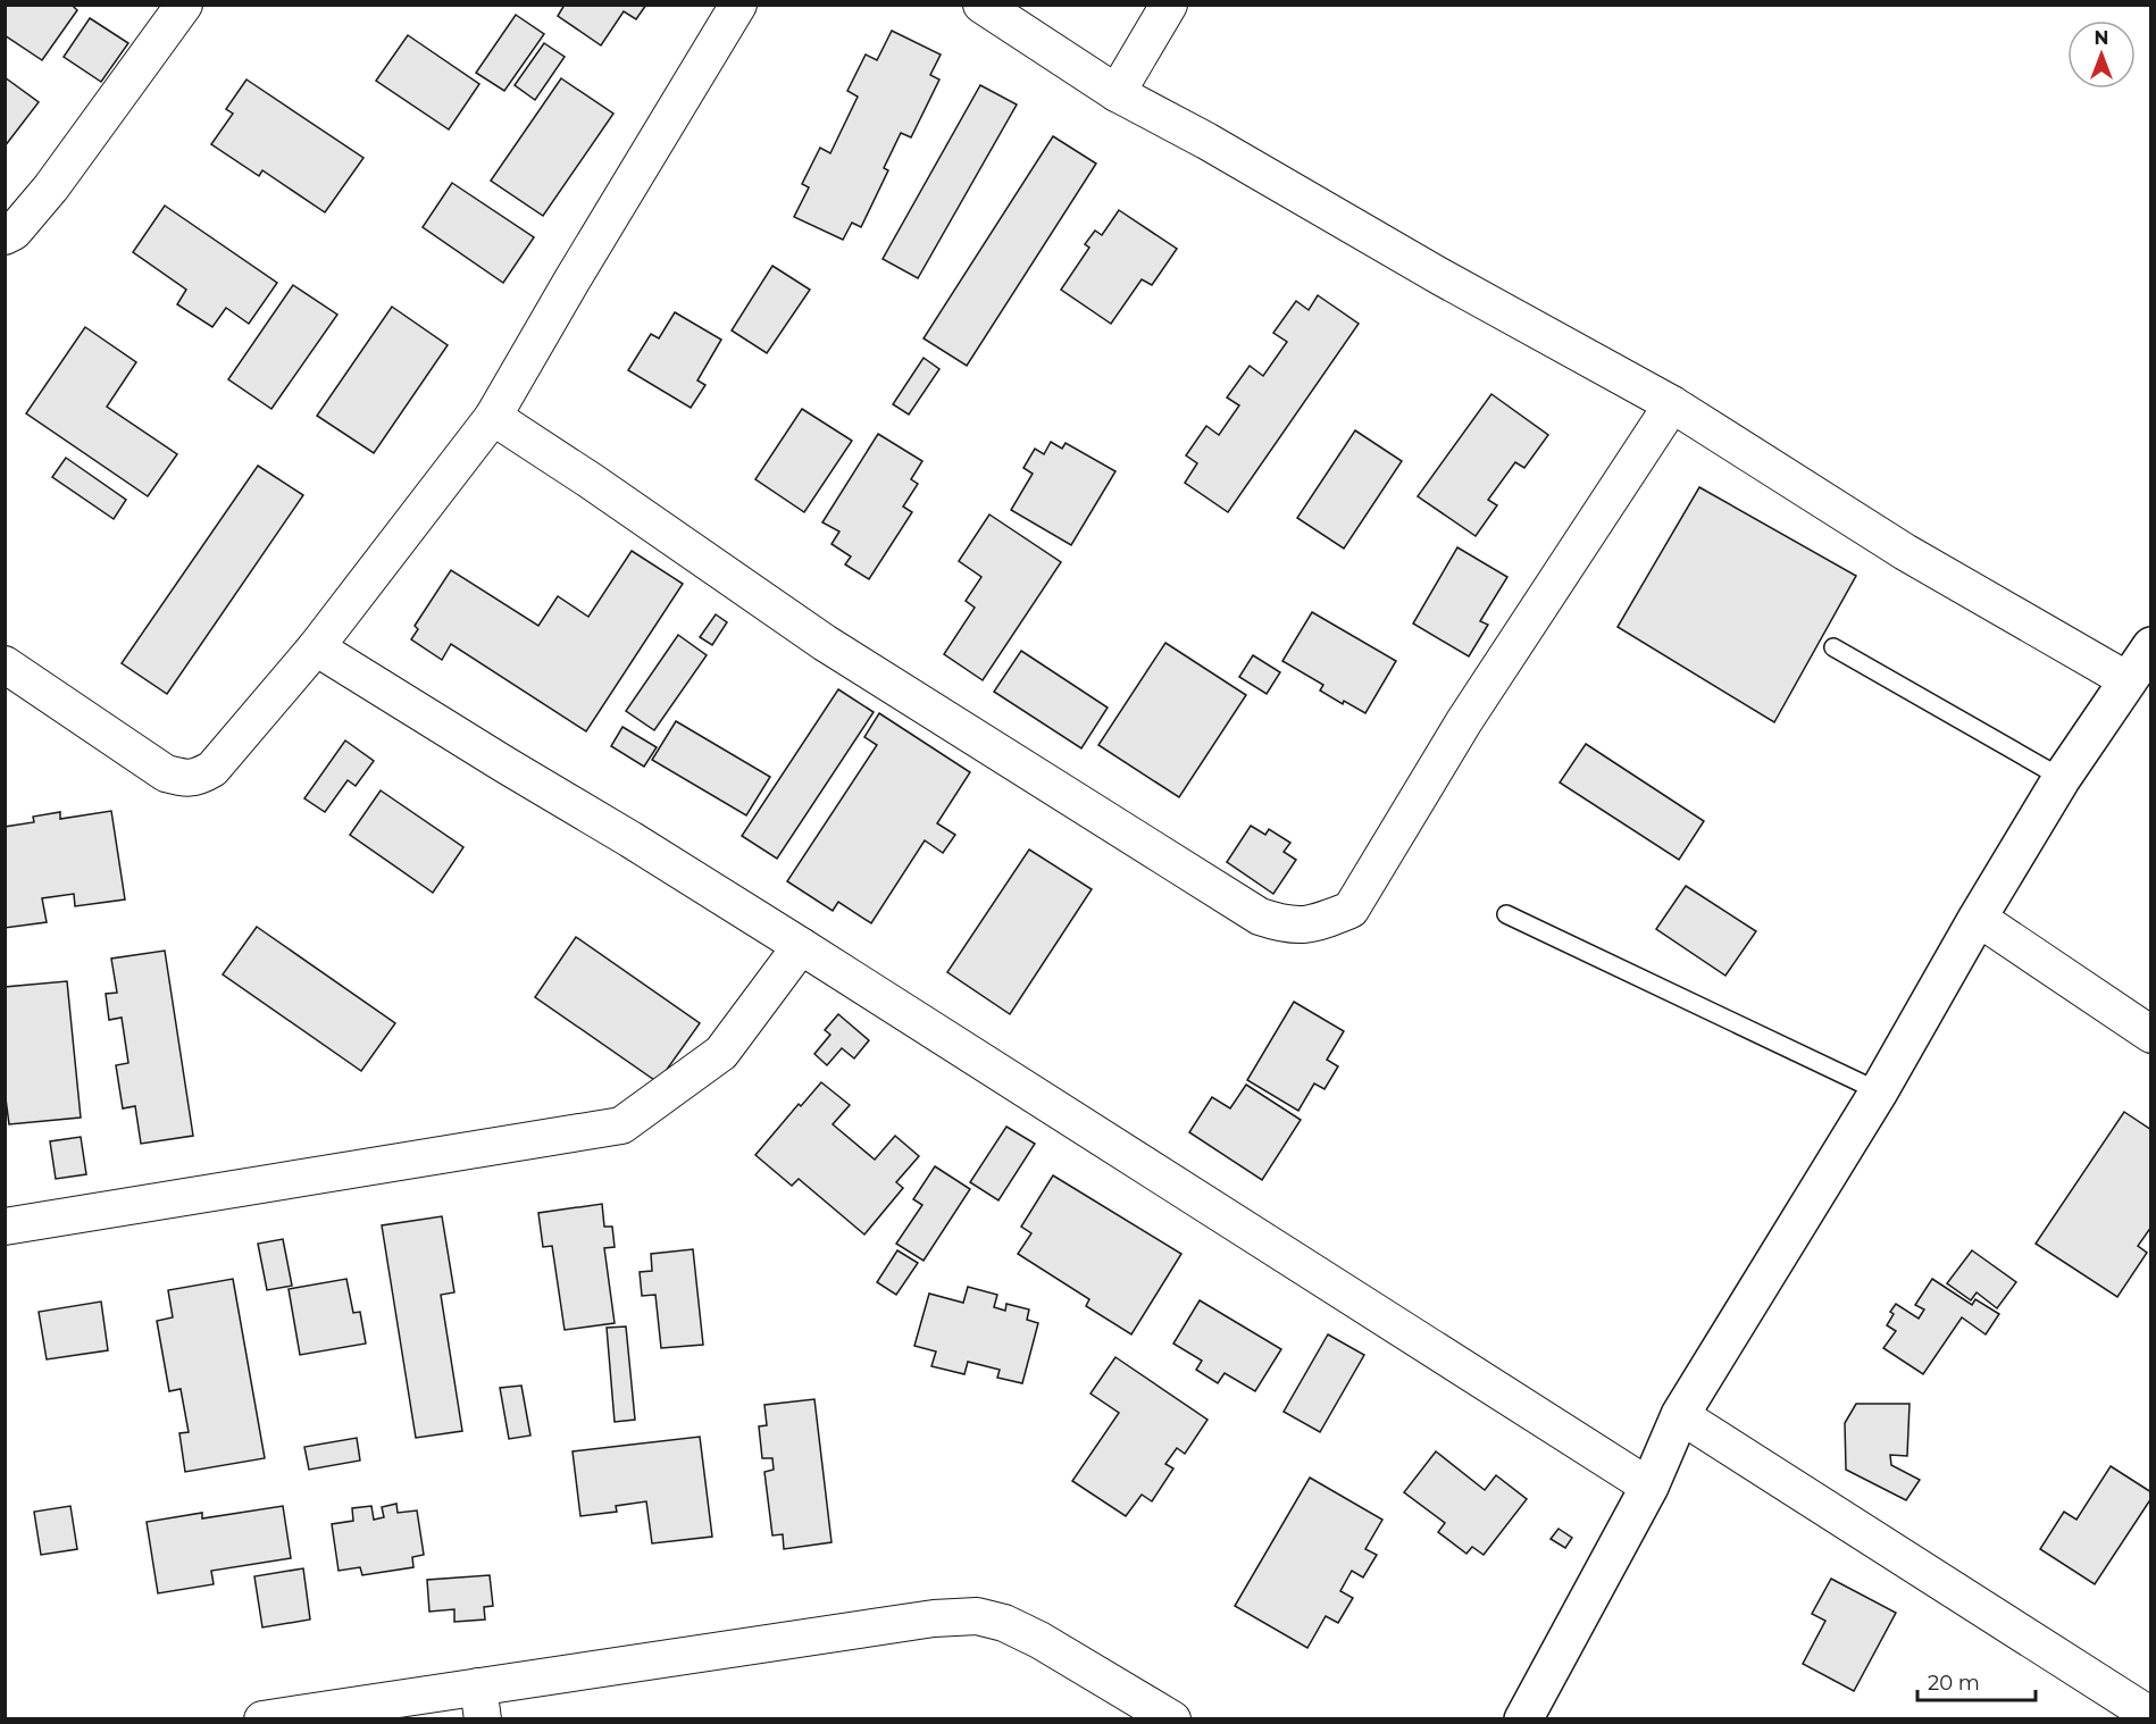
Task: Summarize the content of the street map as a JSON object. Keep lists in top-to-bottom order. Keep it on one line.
{"scale_bar":"20 m","north":"top"}
